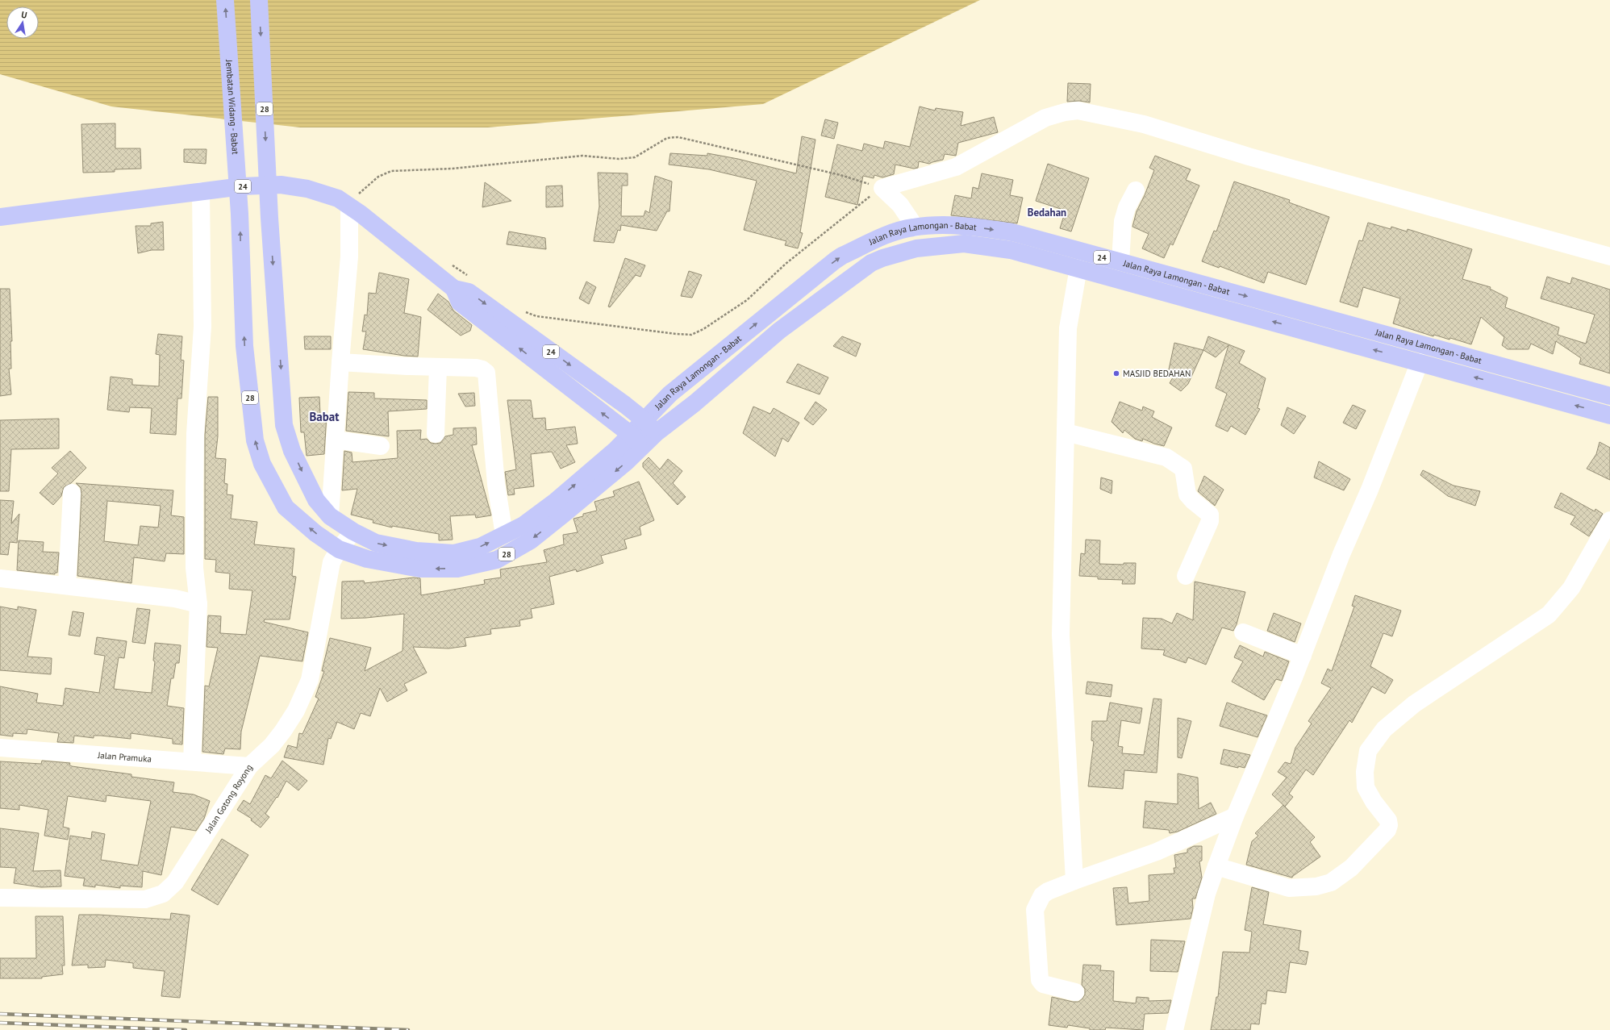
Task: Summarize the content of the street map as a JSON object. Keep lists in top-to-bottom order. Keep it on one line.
{"streets":{"highway":["Jembatan Widang - Babat","28","24","Jalan Raya Lamongan - Babat"],"street":["Jalan Pramuka","Jalan Gotong Royong"]},"crossings":[["Jembatan Widang - Babat","28"],["Jembatan Widang - Babat","Jalan Gotong Royong"],["28","24"],["28","Jalan Raya Lamongan - Babat"],["28","Jalan Gotong Royong"],["24","Jalan Raya Lamongan - Babat"],["Jalan Pramuka","Jalan Gotong Royong"]],"districts":["Bedahan","Babat"],"places":["MASJID BEDAHAN"],"north":"top"}
